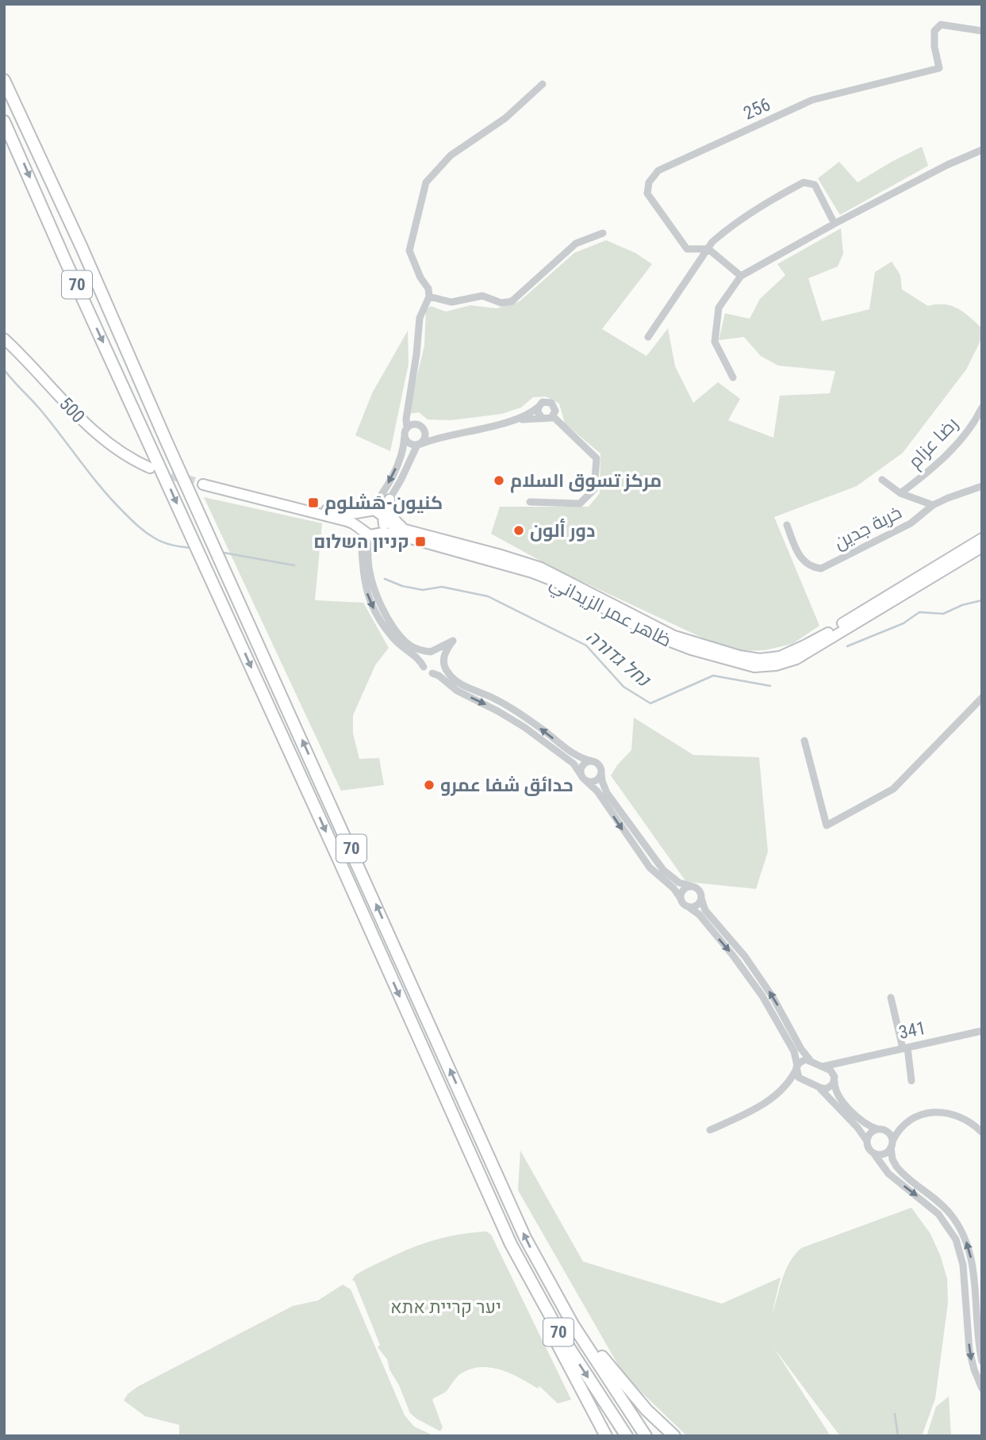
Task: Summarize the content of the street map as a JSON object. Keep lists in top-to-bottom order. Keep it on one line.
{"streets":{"highway":["70"],"main road":["500","ظاهر عمر الزيداني"],"street":["256","رضا عزام","خربة جدين","341"]},"water":["נחל גדורה"],"parks":["יער קריית אתא"],"places":{"other":["مركز تسوق السلام","دور ألون","حدائق شفا عمرو"],"transit":["كنيون-هَشلوم","קניון השלום"]}}
